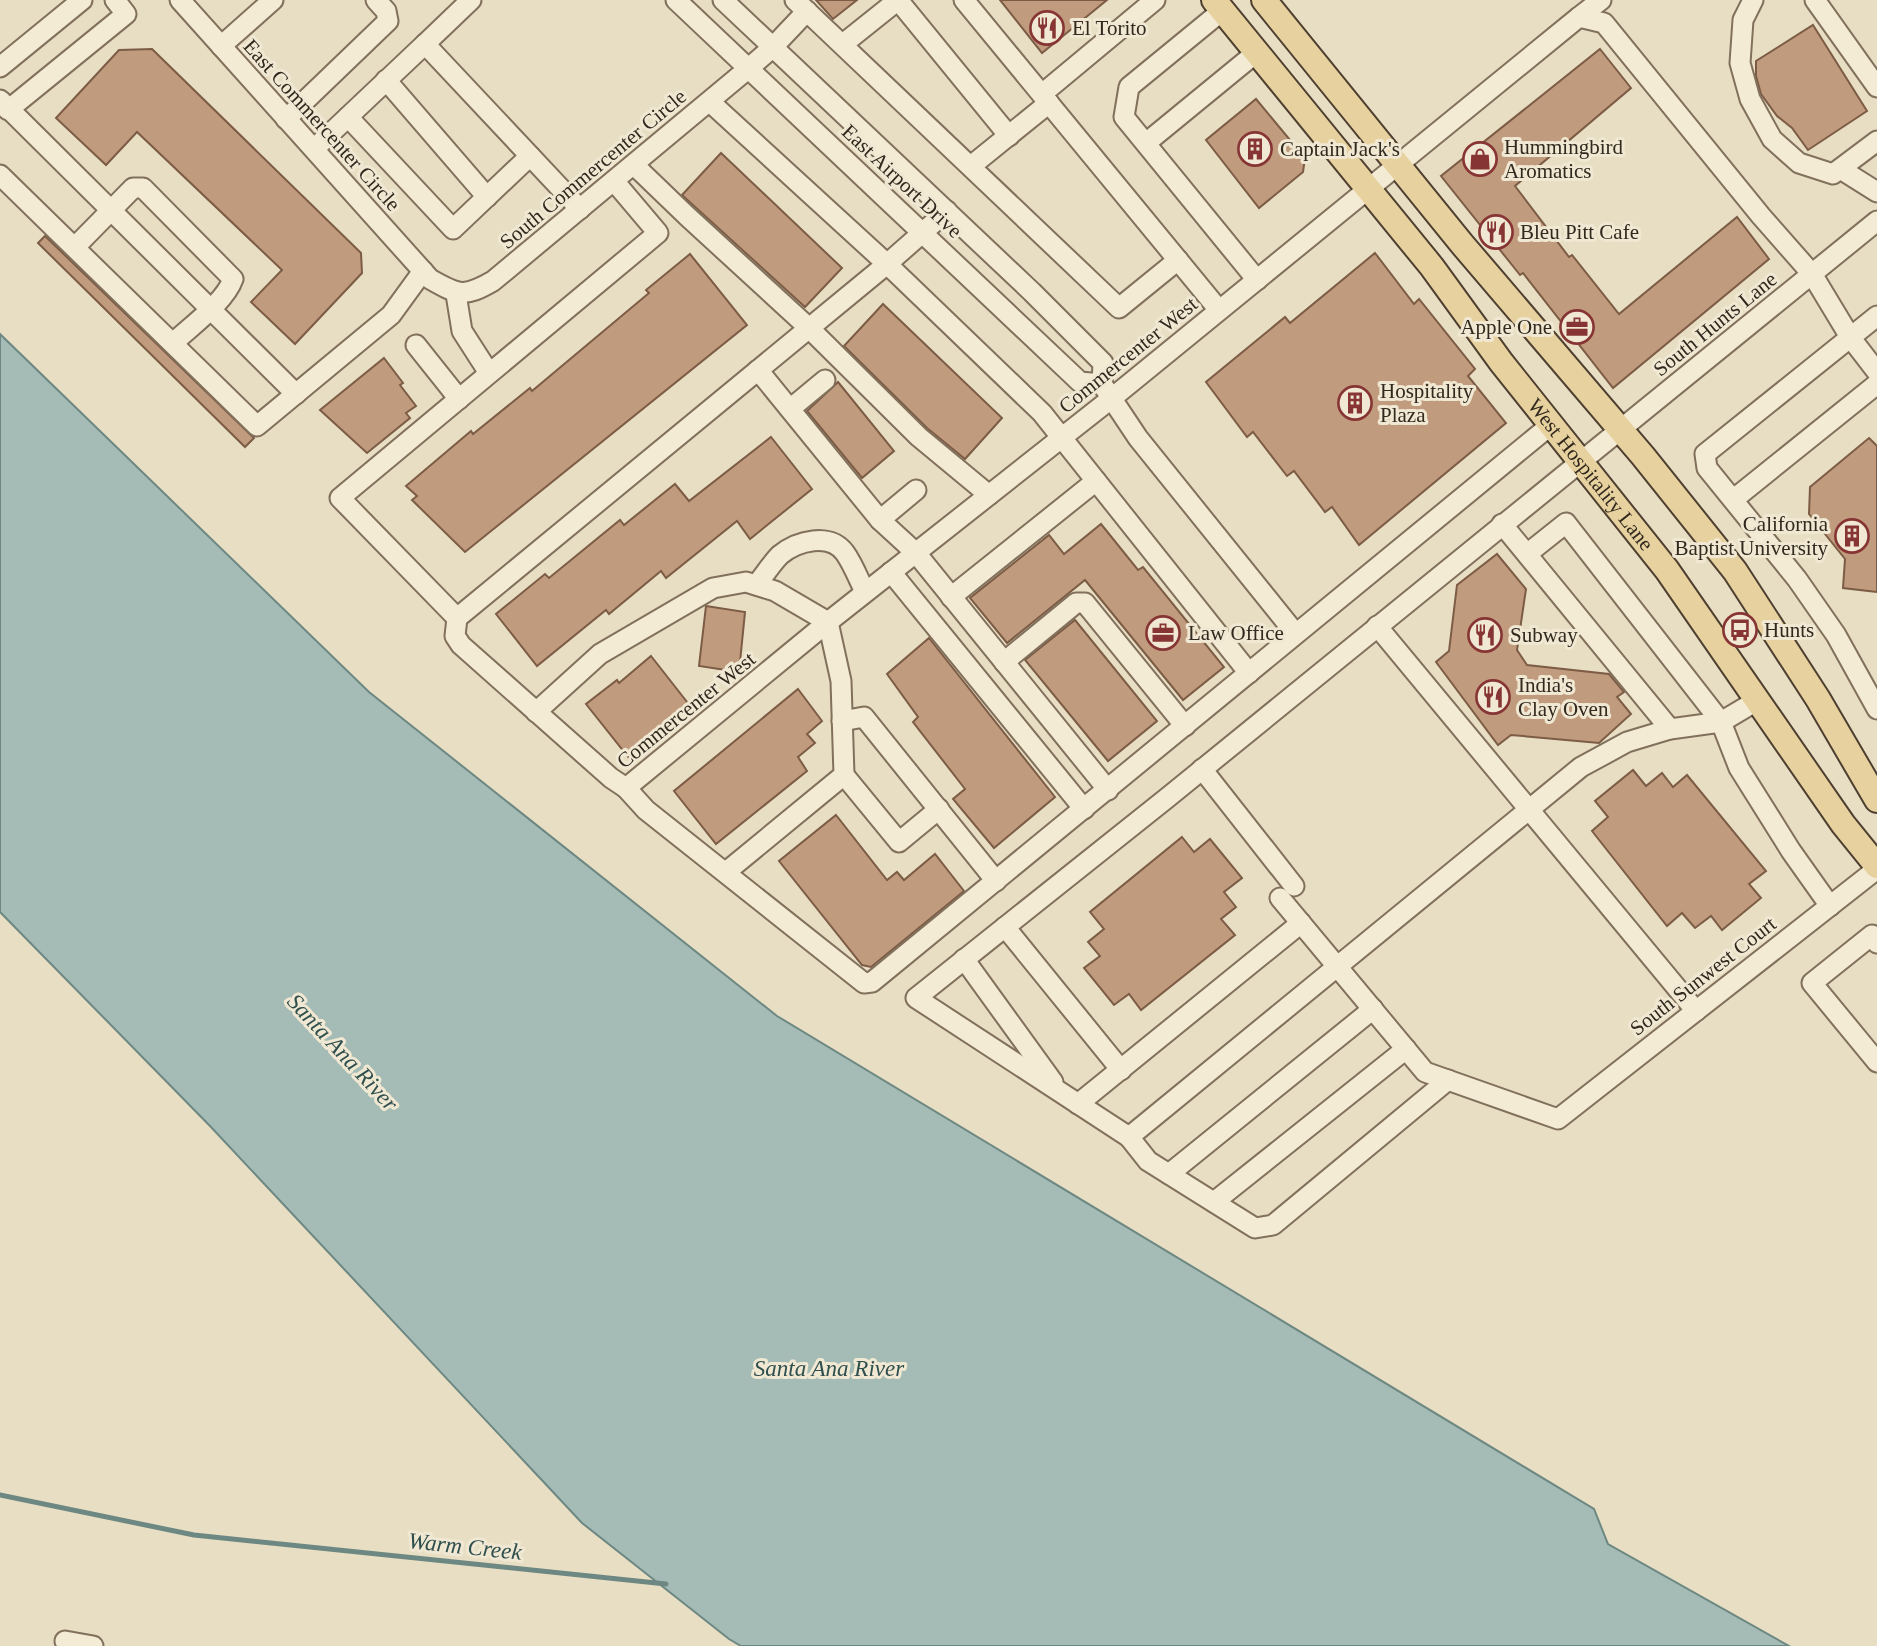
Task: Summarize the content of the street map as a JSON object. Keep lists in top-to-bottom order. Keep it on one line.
{"streets":{"main road":["West Hospitality Lane"],"street":["East Commercenter Circle","South Commercenter Circle","East Airport Drive","South Hunts Lane","Commercenter West","South Sunwest Court"]},"crossings":[["South Commercenter Circle","East Airport Drive"],["East Airport Drive","Commercenter West"],["South Hunts Lane","West Hospitality Lane"],["Commercenter West","West Hospitality Lane"],["West Hospitality Lane","South Sunwest Court"]],"water":["Santa Ana River","Warm Creek"],"places":{"restaurant":["El Torito","Bleu Pitt Cafe","Subway","India's Clay Oven"],"building":["Captain Jack's","Hospitality Plaza","California Baptist University"],"shop":["Hummingbird Aromatics"],"office":["Apple One","Law Office"],"bus stop":["Hunts"]}}
